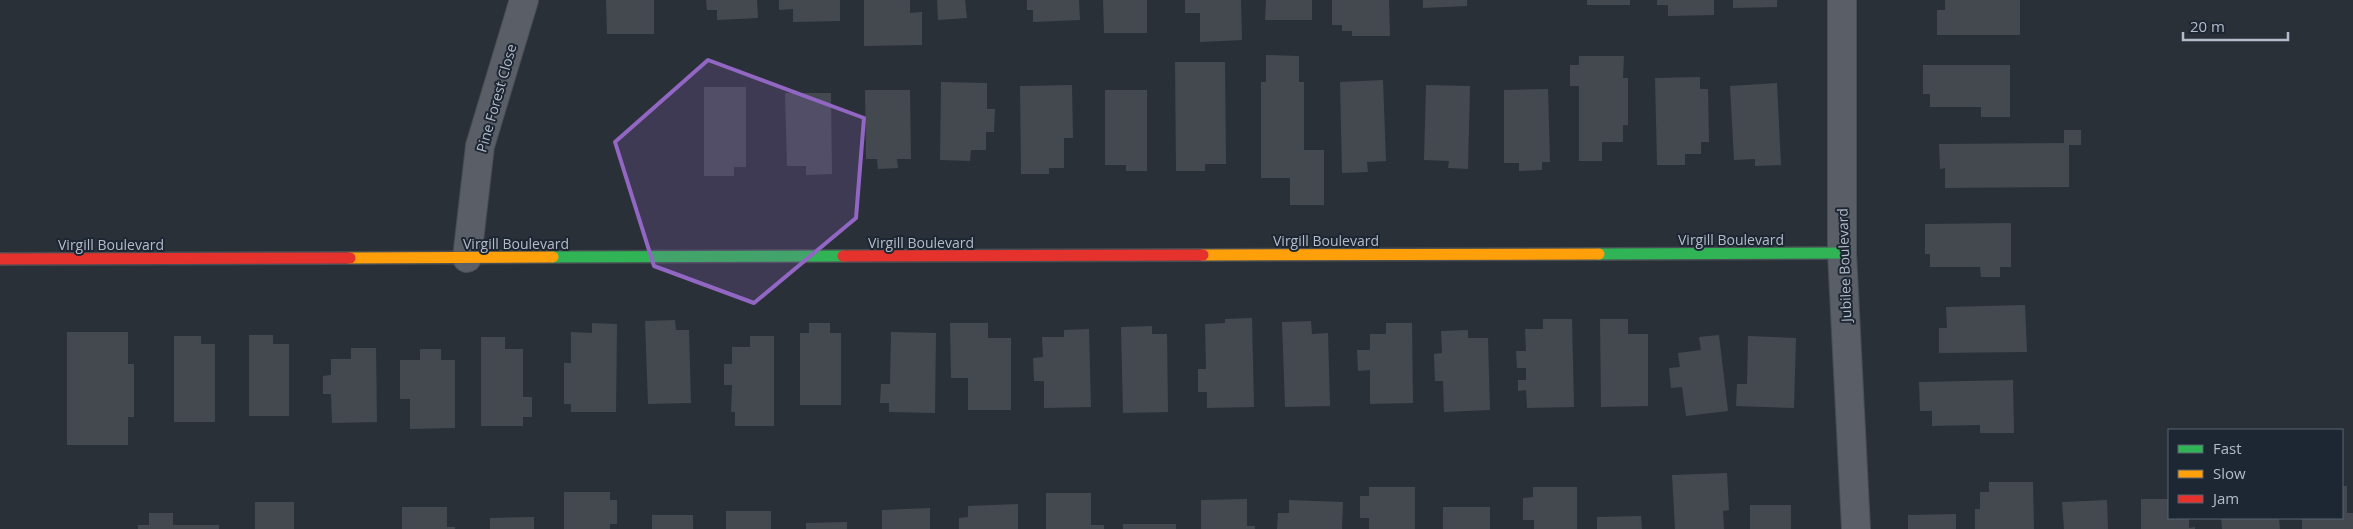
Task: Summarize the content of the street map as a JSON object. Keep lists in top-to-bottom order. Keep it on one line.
{"streets":{"street":["Pine Forest Close","Virgill Boulevard","Jubilee Boulevard"]},"crossings":[["Pine Forest Close","Virgill Boulevard"],["Virgill Boulevard","Jubilee Boulevard"]],"legend":["Fast","Slow","Jam"],"scale_bar":"20 m"}
